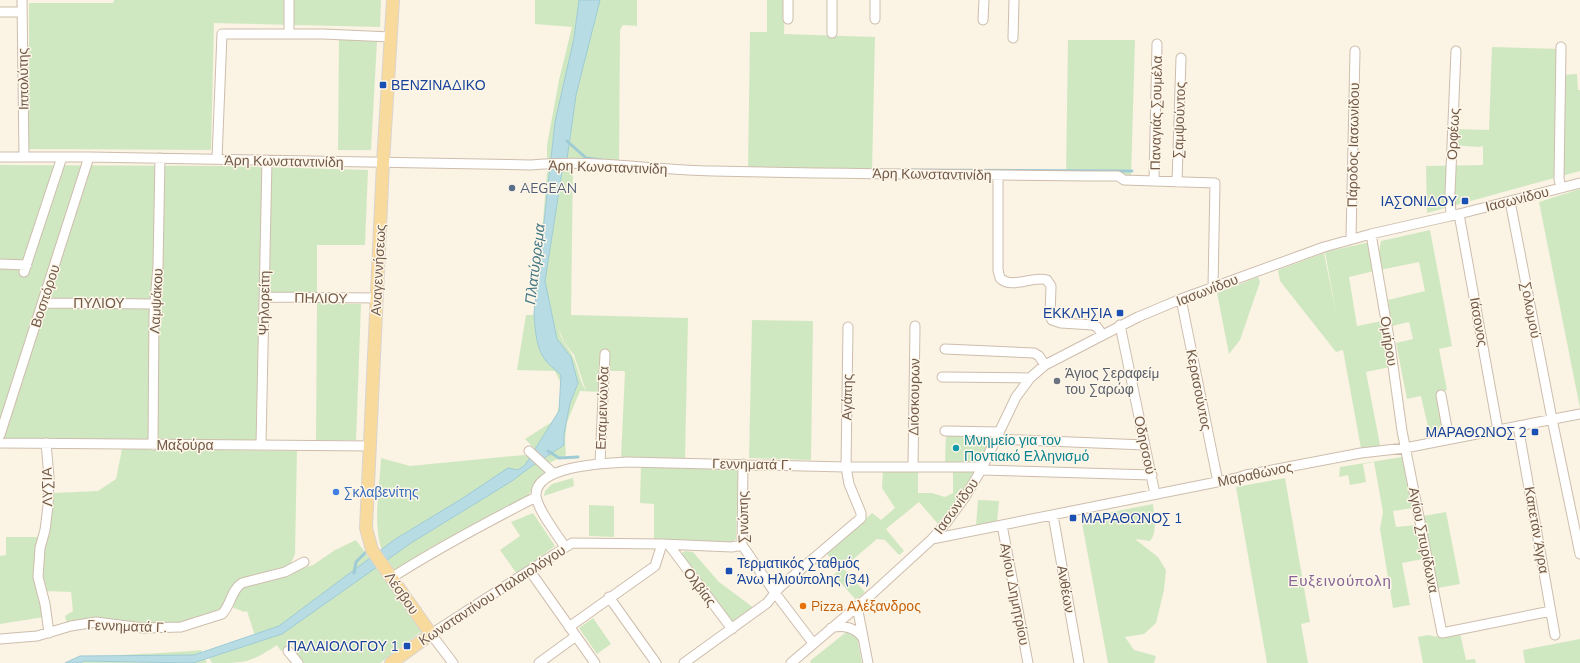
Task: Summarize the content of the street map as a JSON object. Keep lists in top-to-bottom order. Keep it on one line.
{"streets":{"main road":["Αναγεννήσεως","Λέσβου","Κωνσταντίνου Παλαιολόγου"],"street":["Ιππολύτης","Παναγιάς Σουμέλα","Σαμψούντος","Ορφέως","Πάροδος Ιασωνίδου","Άρη Κωνσταντινίδη","Ιασωνίδου","Βοσπόρου","ΠΗΛΙΟΥ","Λαμψάκου","ΠΥΛΙΟΥ","Ψηλορείτη","Σολωμού","Ιάσονος","Ομήρου","Κερασούντος","Αγάπης","Διόσκουρων","Επαμεινώνδα","Μαξούρα","Οδησσού","Γεννηματά Γ.","Μαραθώνος","ΛΥΣΙΑ","Σινώπης","Καπετάν Άγρα","Αγίου Σπυρίδωνα","Ολβίας","Ανθέων","Αγίου Δημητρίου"]},"crossings":[["Ιππολύτης","Άρη Κωνσταντινίδη"],["Παναγιάς Σουμέλα","Άρη Κωνσταντινίδη"],["Σαμψούντος","Άρη Κωνσταντινίδη"],["Ορφέως","Ιασωνίδου"],["Ορφέως","Ιάσονος"],["Πάροδος Ιασωνίδου","Ιασωνίδου"],["Άρη Κωνσταντινίδη","Ιασωνίδου"],["Άρη Κωνσταντινίδη","Αναγεννήσεως"],["Άρη Κωνσταντινίδη","Βοσπόρου"],["Άρη Κωνσταντινίδη","Λαμψάκου"],["Άρη Κωνσταντινίδη","Ψηλορείτη"],["Ιασωνίδου","Σολωμού"],["Ιασωνίδου","Ιάσονος"],["Ιασωνίδου","Ομήρου"],["Ιασωνίδου","Κερασούντος"],["Ιασωνίδου","Οδησσού"],["Ιασωνίδου","Γεννηματά Γ."],["Ιασωνίδου","Μαραθώνος"],["Ιασωνίδου","Σινώπης"],["Αναγεννήσεως","ΠΗΛΙΟΥ"],["Αναγεννήσεως","Μαξούρα"],["Αναγεννήσεως","Λέσβου"],["Βοσπόρου","ΠΥΛΙΟΥ"],["ΠΗΛΙΟΥ","Ψηλορείτη"],["Λαμψάκου","ΠΥΛΙΟΥ"],["Λαμψάκου","Μαξούρα"],["Ψηλορείτη","Μαξούρα"],["Σολωμού","Μαραθώνος"],["Ιάσονος","Μαραθώνος"],["Ομήρου","Μαραθώνος"],["Ομήρου","Αγίου Σπυρίδωνα"],["Κερασούντος","Μαραθώνος"],["Αγάπης","Γεννηματά Γ."],["Αγάπης","Σινώπης"],["Διόσκουρων","Γεννηματά Γ."],["Επαμεινώνδα","Γεννηματά Γ."],["Μαξούρα","ΛΥΣΙΑ"],["Οδησσού","Γεννηματά Γ."],["Οδησσού","Μαραθώνος"],["Γεννηματά Γ.","ΛΥΣΙΑ"],["Γεννηματά Γ.","Σινώπης"],["Μαραθώνος","Καπετάν Άγρα"],["Μαραθώνος","Αγίου Σπυρίδωνα"],["Μαραθώνος","Ανθέων"],["Μαραθώνος","Αγίου Δημητρίου"],["Σινώπης","Κωνσταντίνου Παλαιολόγου"],["Καπετάν Άγρα","Αγίου Σπυρίδωνα"],["Ολβίας","Κωνσταντίνου Παλαιολόγου"],["Λέσβου","Κωνσταντίνου Παλαιολόγου"]],"districts":["Ευξεινούπολη"],"water":["Πλατύρρεμα"],"places":{"transit":["ΒΕΝΖΙΝΑΔΙΚΟ","ΙΑΣΟΝΙΔΟΥ","ΕΚΚΛΗΣΙΑ","ΜΑΡΑΘΩΝΟΣ 2","ΜΑΡΑΘΩΝΟΣ 1","Τερματικός Σταθμός Άνω Ηλιούπολης (34)","ΠΑΛΑΙΟΛΟΓΟΥ 1"],"other":["AEGEAN","Άγιος Σεραφείμ του Σαρώφ","Μνημείο για τον Ποντιακό Ελληνισμό","Σκλαβενίτης","Pizza Αλέξανδρος"]}}
